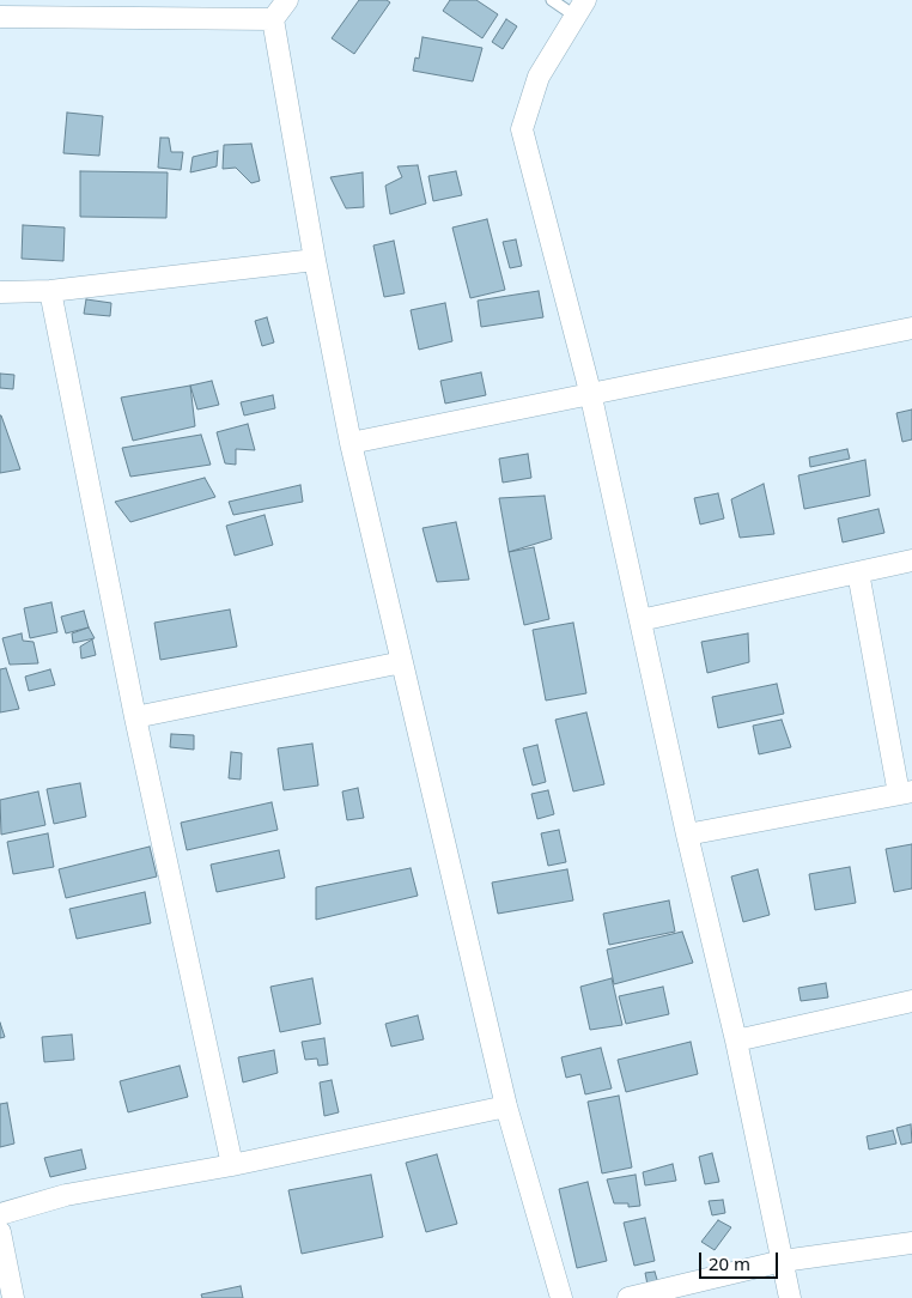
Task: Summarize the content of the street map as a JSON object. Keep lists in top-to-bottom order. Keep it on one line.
{"scale_bar":"20 m"}
